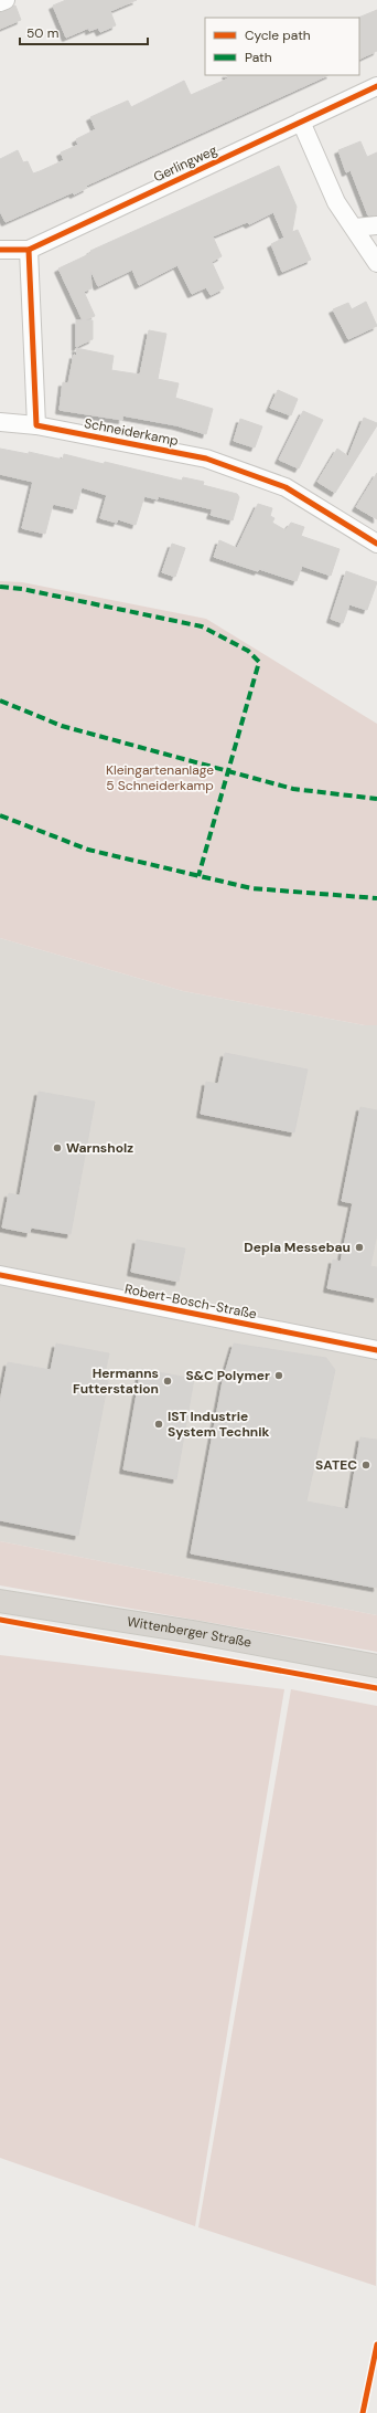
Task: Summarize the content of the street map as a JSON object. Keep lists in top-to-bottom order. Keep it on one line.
{"streets":{"main road":["Wittenberger Straße"],"street":["Gerlingweg","Schneiderkamp","Robert-Bosch-Straße"]},"parks":["Kleingartenanlage 5 Schneiderkamp"],"places":["Warnsholz","Depla Messebau","S&C Polymer","Hermanns Futterstation","IST Industrie System Technik","SATEC"],"legend":["Cycle path","Path"],"scale_bar":"50 m"}
